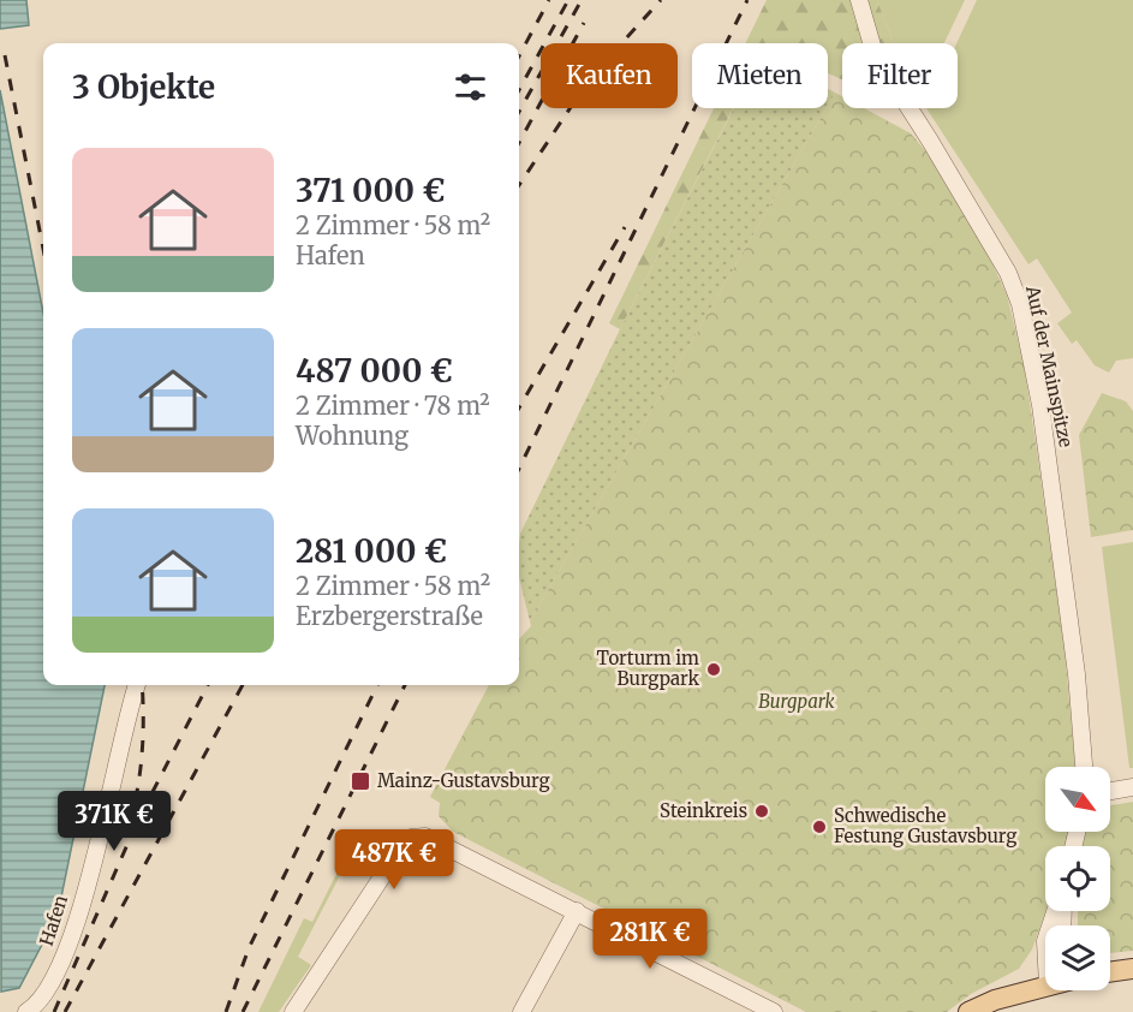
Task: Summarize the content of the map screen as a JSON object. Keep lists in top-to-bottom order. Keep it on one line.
{"streets":{"street":["Auf der Mainspitze","Hafen"]},"parks":["Burgpark"],"places":{"other":["Torturm im Burgpark","Steinkreis","Schwedische Festung Gustavsburg"],"transit":["Mainz-Gustavsburg"]},"north":"bottom right","page":{"chip":["Kaufen","Mieten","Filter"],"heading":"3 Objekte","list":[{"name":"371 000 €","note":"2 Zimmer · 58 m² · Hafen"},{"name":"487 000 €","note":"2 Zimmer · 78 m² · Wohnung"},{"name":"281 000 €","note":"2 Zimmer · 58 m² · Erzbergerstraße"}],"price":["371K €","487K €","281K €"]}}
